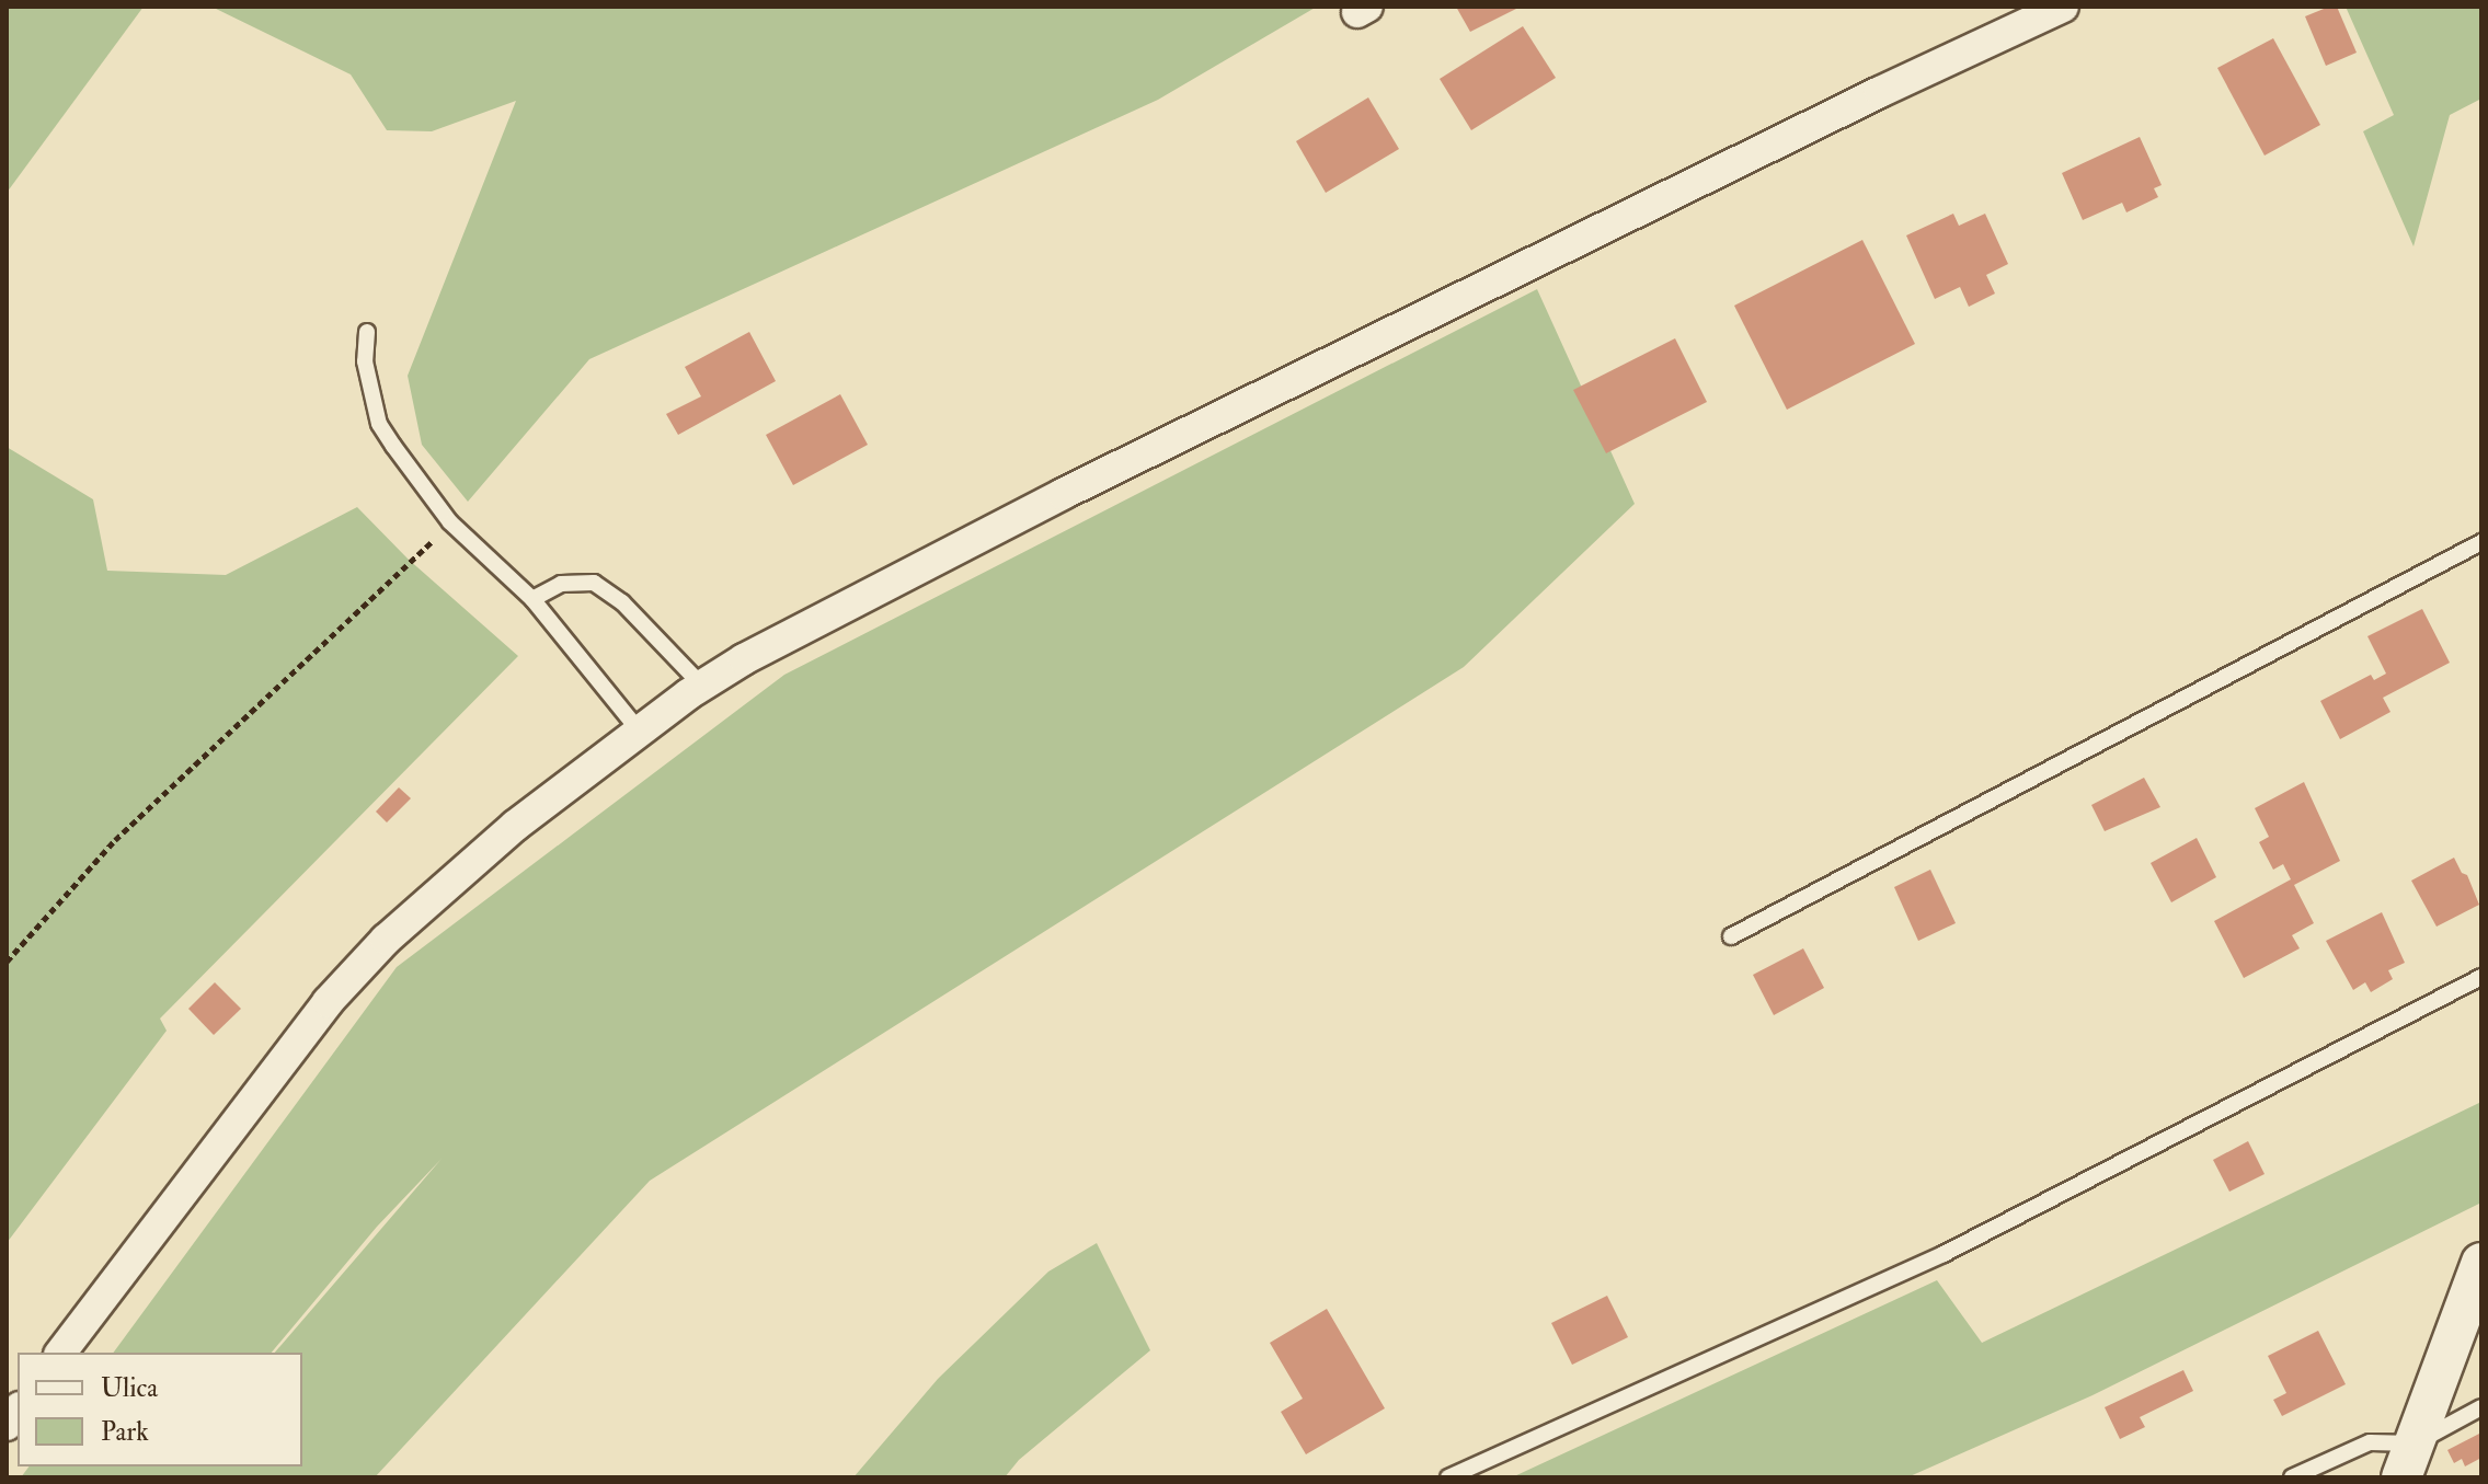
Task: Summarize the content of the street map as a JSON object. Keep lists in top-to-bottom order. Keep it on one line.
{"legend":["Ulica","Park"]}
